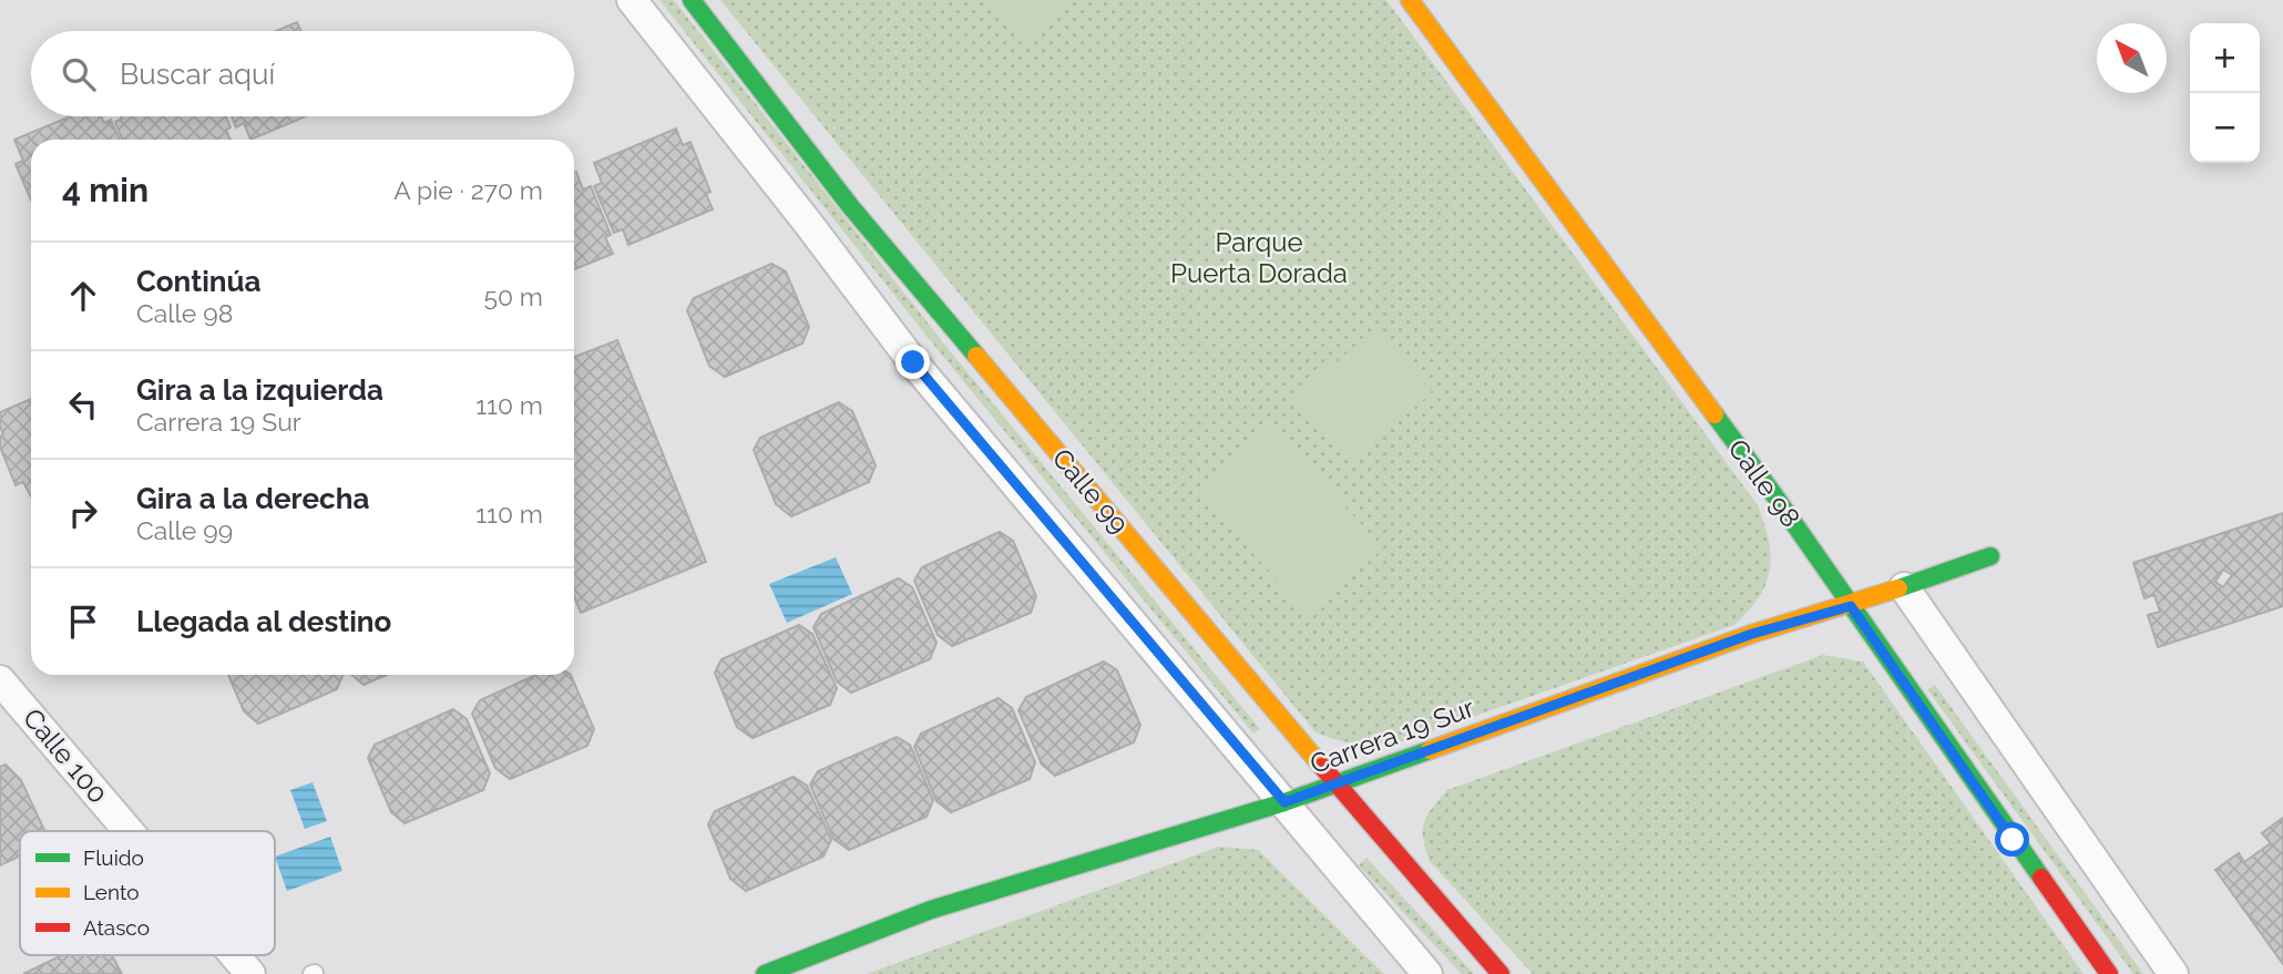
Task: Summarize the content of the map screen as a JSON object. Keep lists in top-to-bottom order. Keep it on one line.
{"streets":{"street":["Calle 98","Calle 99","Carrera 19 Sur","Calle 100"]},"crossings":[["Calle 98","Carrera 19 Sur"],["Calle 99","Carrera 19 Sur"]],"parks":["Parque Puerta Dorada"],"legend":["Fluido","Lento","Atasco"],"north":"top left","page":{"map_buttons":["+","−"],"search":"Buscar aquí","heading":["4 min","A pie · 270 m"],"list":[["Continúa","Calle 98","50 m"],["Gira a la izquierda","Carrera 19 Sur","110 m"],["Gira a la derecha","Calle 99","110 m"],"Llegada al destino"]}}
